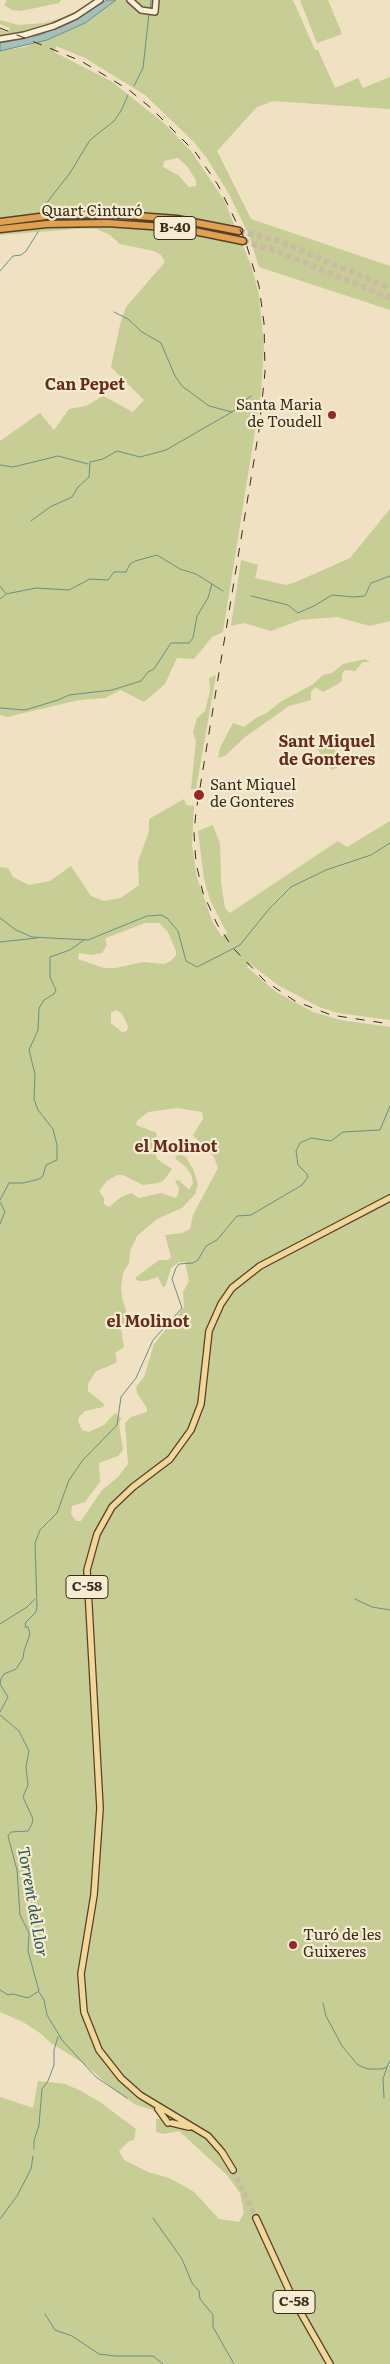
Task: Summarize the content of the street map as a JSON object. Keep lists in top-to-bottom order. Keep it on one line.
{"streets":{"highway":["Quart Cinturó","B-40"],"main road":["C-58"]},"districts":["Can Pepet","Sant Miquel de Gonteres","el Molinot","el Molinot"],"water":["Torrent del Llor"],"places":["Santa Maria de Toudell","Sant Miquel de Gonteres","Turó de les Guixeres"]}
